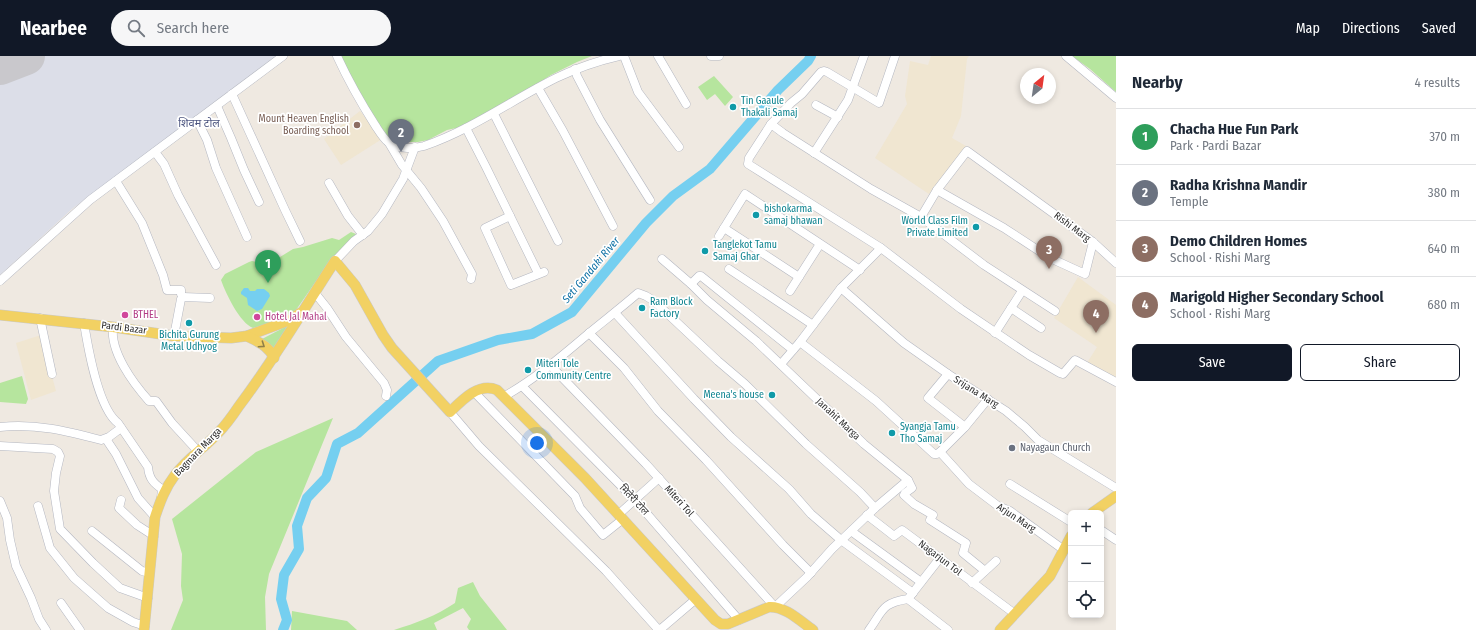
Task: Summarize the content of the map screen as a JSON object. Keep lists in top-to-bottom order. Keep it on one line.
{"streets":{"main road":["Pardi Bazar","Bagmara Marga","मितेरी टोल","Miteri Tol"],"street":["Rishi Marg","Srijana Marg","Janahit Marga","Arjun Marg","Nagarjun Tol"]},"crossings":[["Pardi Bazar","Bagmara Marga"]],"districts":["शिवम टोल"],"water":["Seti Gandaki River"],"places":["Tin Gaaule Thakali Samaj","Mount Heaven English Boarding school","bishokarma samaj bhawan","World Class Film Private Limited","Tanglekot Tamu Samaj Ghar","Ram Block Factory","BTHEL","Hotel Jal Mahal","Bichita Gurung Metal Udhyog","Miteri Tole Community Centre","Meena's house","Syangja Tamu Tho Samaj","Nayagaun Church"],"north":"top right","page":{"header":"Nearbee","search":"Search here","nav":["Map","Directions","Saved"],"heading":["Nearby","4 results"],"list":[{"mark":"1","name":"Chacha Hue Fun Park","note":"Park · Pardi Bazar","value":"370 m"},{"mark":"2","name":"Radha Krishna Mandir","note":"Temple","value":"380 m"},{"mark":"3","name":"Demo Children Homes","note":"School · Rishi Marg","value":"640 m"},{"mark":"4","name":"Marigold Higher Secondary School","note":"School · Rishi Marg","value":"680 m"}],"pins":["2","3","1","4"],"buttons":["Save","Share"],"map_buttons":["+","−"]}}
